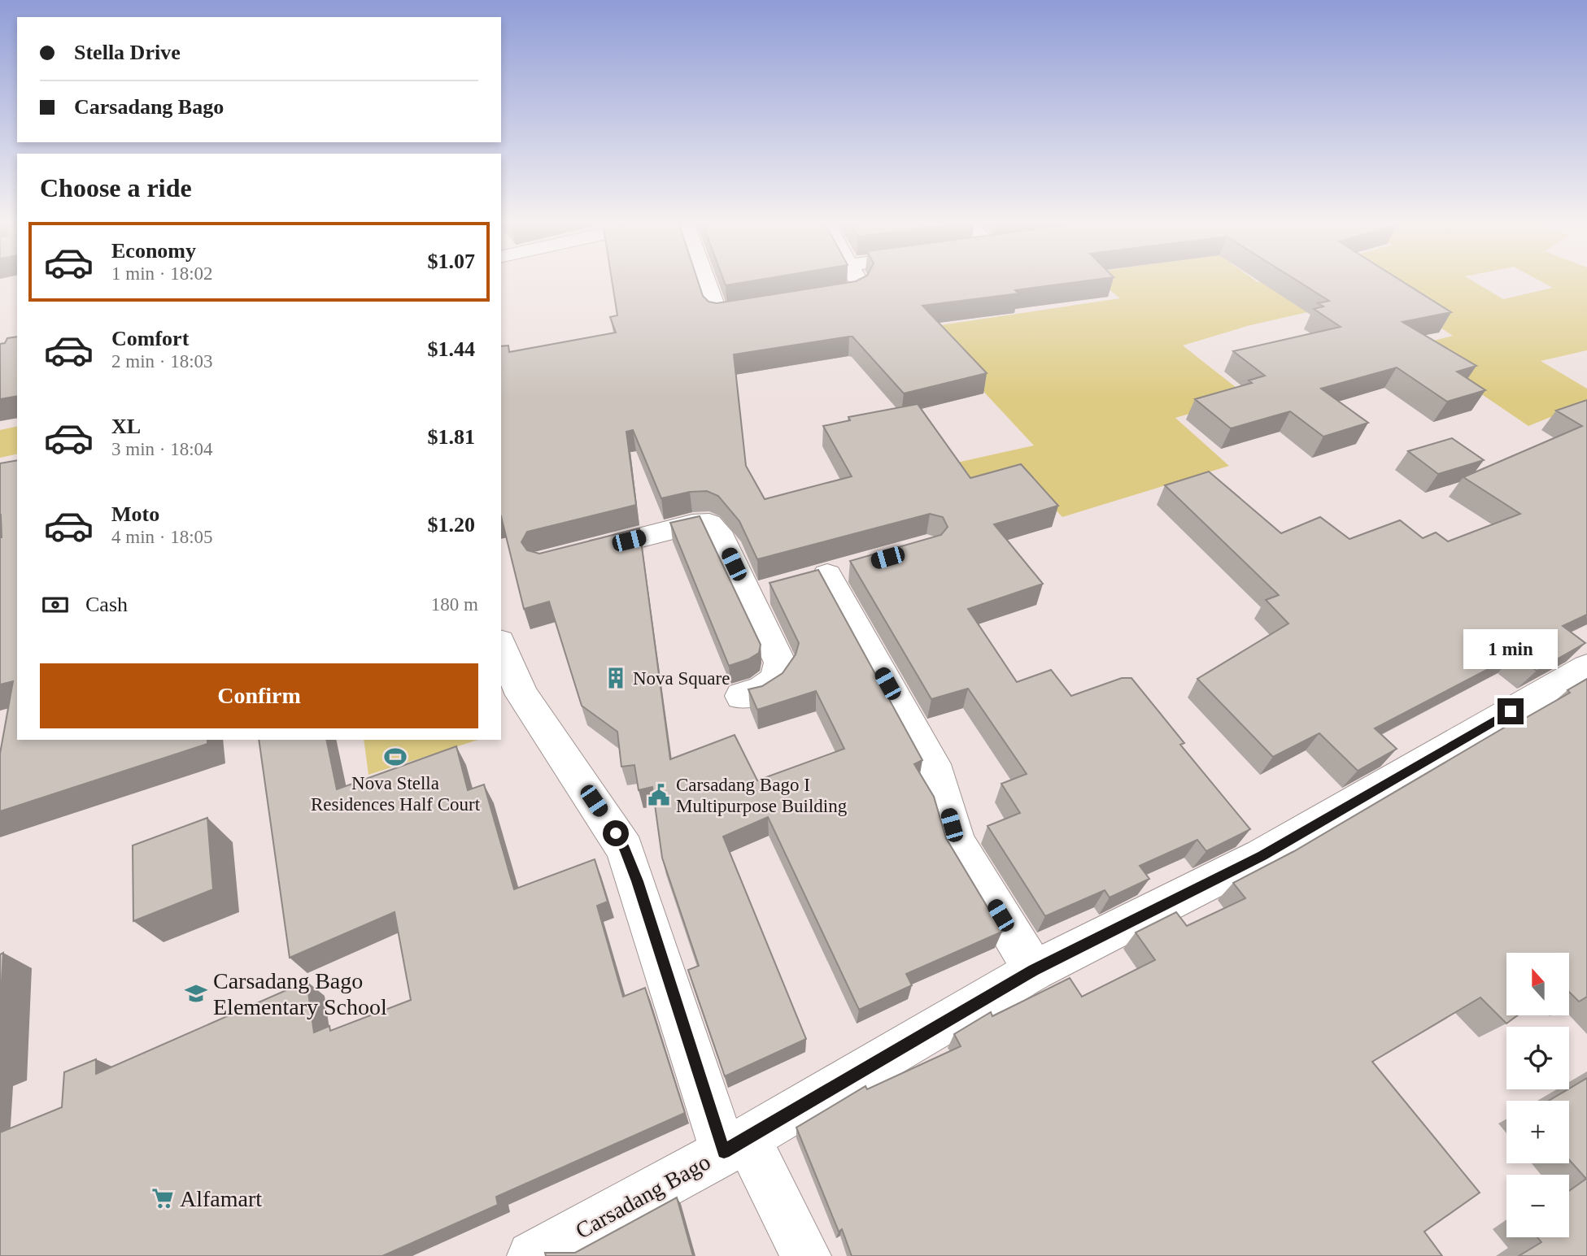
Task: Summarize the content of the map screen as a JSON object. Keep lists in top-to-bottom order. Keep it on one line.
{"streets":{"street":["Carsadang Bago"]},"places":{"building":["Nova Square"],"sports":["Nova Stella Residences Half Court"],"public building":["Carsadang Bago I Multipurpose Building"],"school or university":["Carsadang Bago Elementary School"],"supermarket":["Alfamart"]},"north":"top","page":{"banner":["Stella Drive","Carsadang Bago"],"heading":"Choose a ride","list":[{"name":"Economy","note":"1 min · 18:02","value":"$1.07"},{"name":"Comfort","note":"2 min · 18:03","value":"$1.44"},{"name":"XL","note":"3 min · 18:04","value":"$1.81"},{"name":"Moto","note":"4 min · 18:05","value":"$1.20"}],"pay":["Cash","180 m"],"bubble":"1 min","buttons":"Confirm","map_buttons":["+","−"]}}
